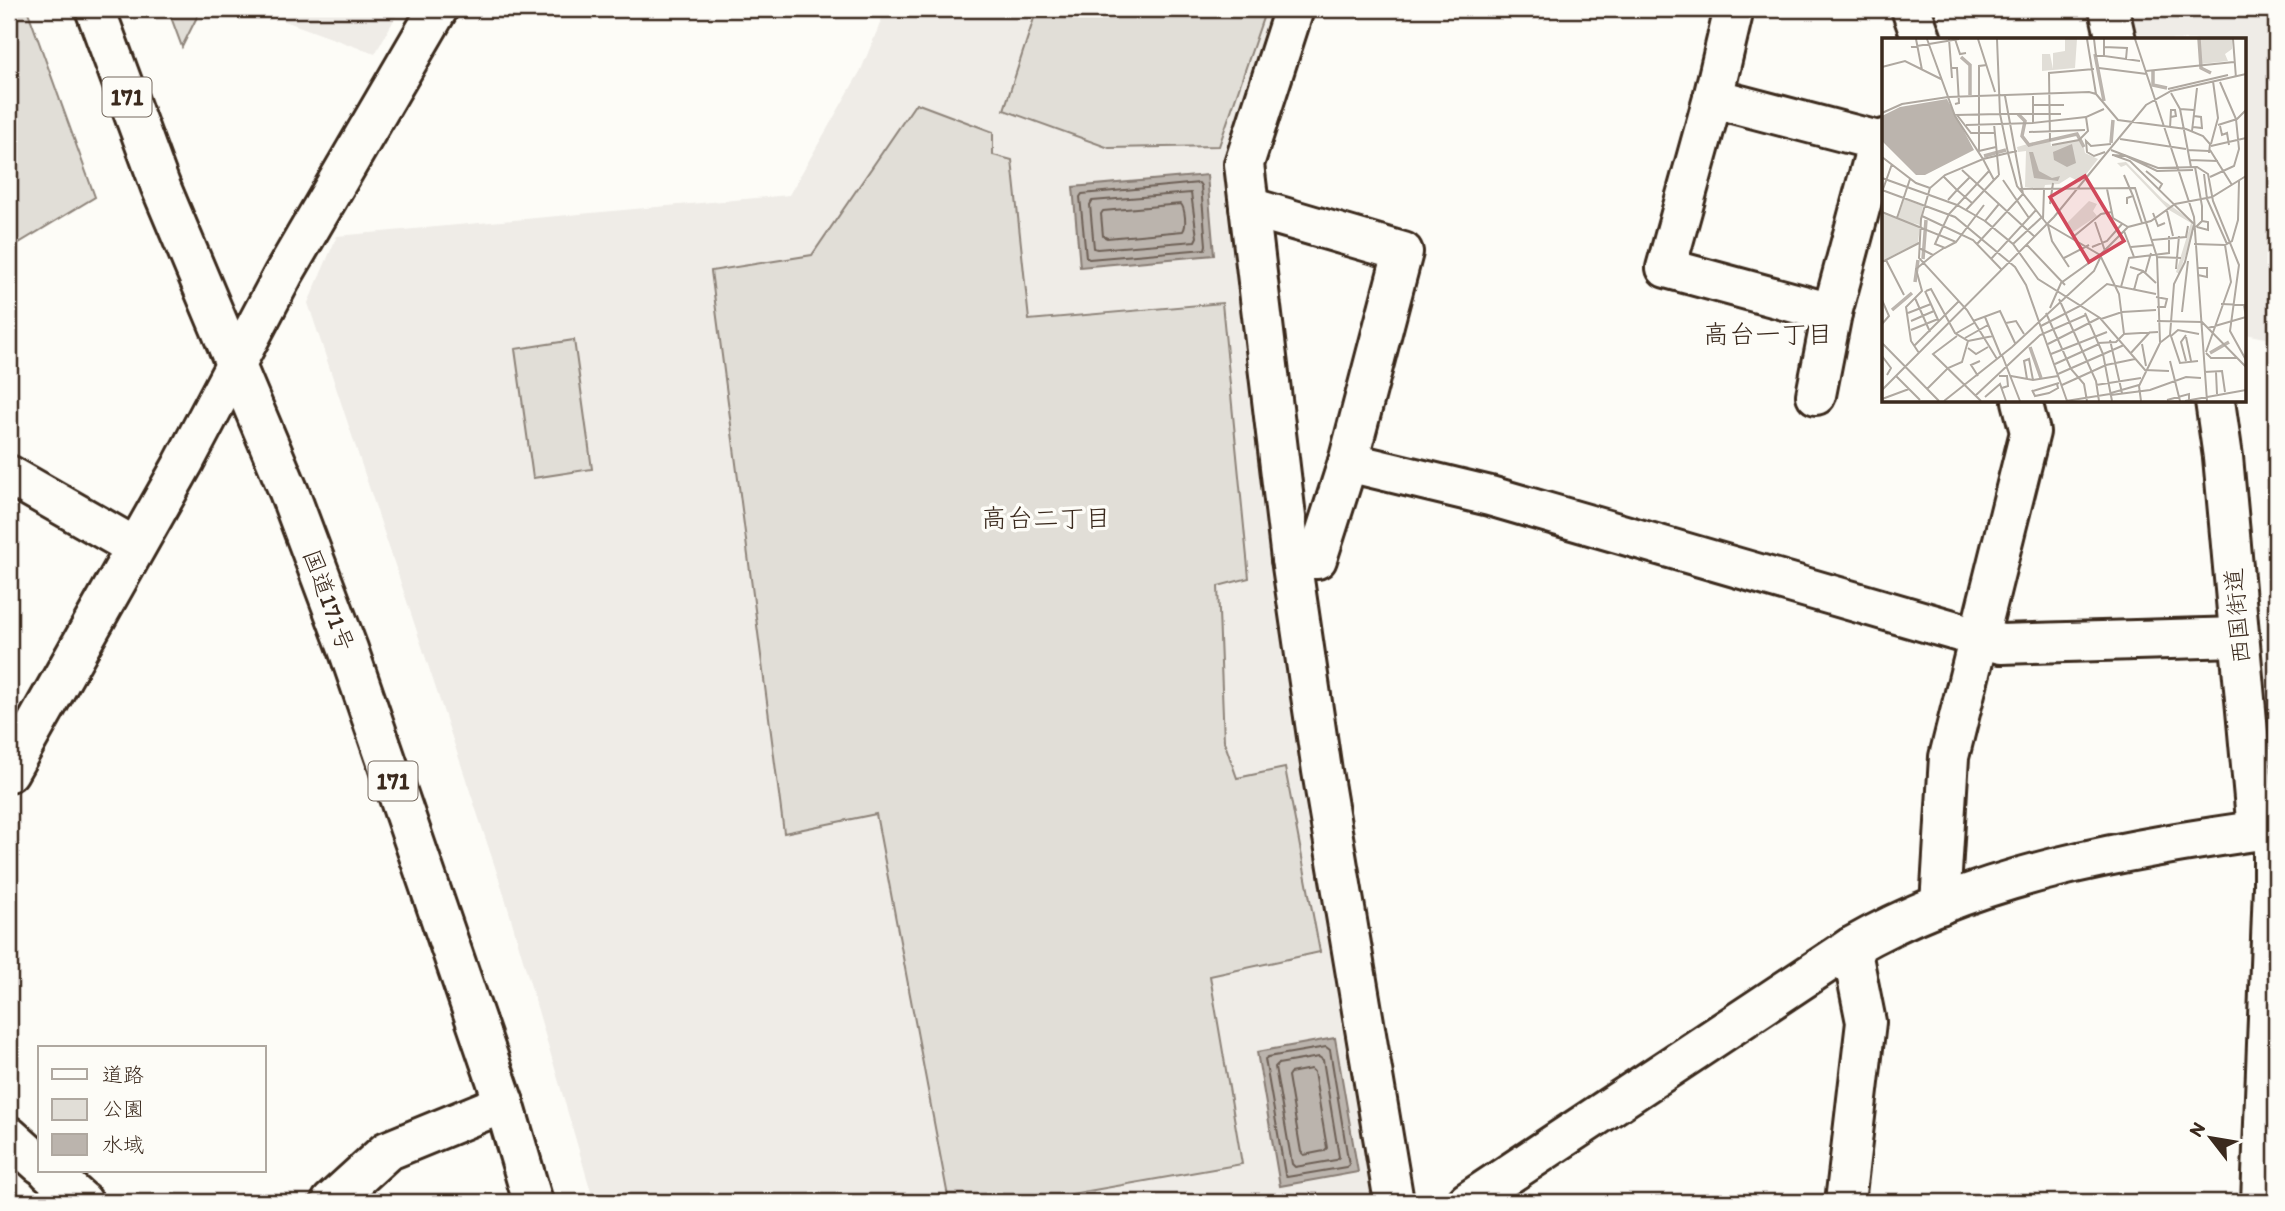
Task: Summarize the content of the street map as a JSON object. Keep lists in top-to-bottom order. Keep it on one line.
{"streets":{"main road":["171","国道171号","西国街道"]},"districts":["高台一丁目","高台二丁目"],"legend":["道路","公園","水域"],"north":"top left"}
